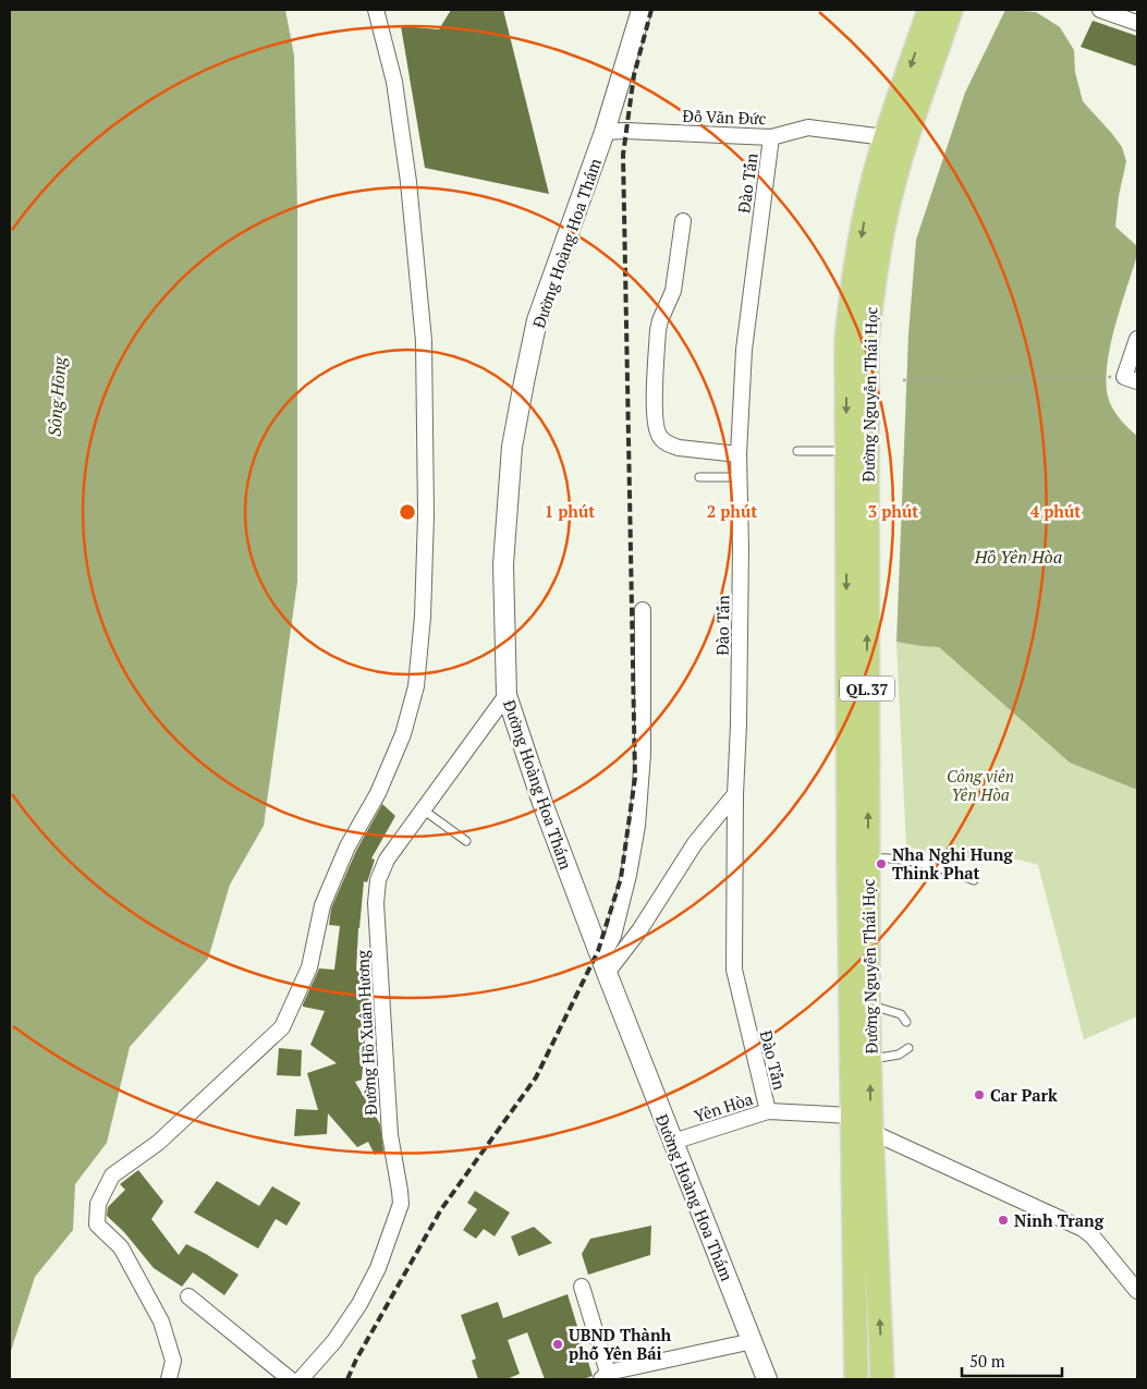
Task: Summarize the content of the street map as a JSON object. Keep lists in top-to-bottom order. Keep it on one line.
{"streets":{"main road":["Đường Nguyễn Thái Học","QL.37"],"street":["Đỗ Văn Đức","Đào Tấn","Đường Hoàng Hoa Thám","Đường Hồ Xuân Hương","Yên Hòa"]},"crossings":[["Đỗ Văn Đức","Đào Tấn"],["Đỗ Văn Đức","Đường Hoàng Hoa Thám"],["Đỗ Văn Đức","Đường Nguyễn Thái Học"],["Đào Tấn","Yên Hòa"],["Đường Hoàng Hoa Thám","Đường Hồ Xuân Hương"],["Đường Hoàng Hoa Thám","Yên Hòa"],["Đường Nguyễn Thái Học","Yên Hòa"]],"water":["Sông Hồng","Hồ Yên Hòa"],"parks":["Công viên Yên Hòa"],"places":["Nha Nghi Hung Think Phat","Car Park","Ninh Trang","UBND Thành phố Yên Bái"],"scale_bar":"50 m","rings":["1 phút","2 phút","3 phút","4 phút"]}
